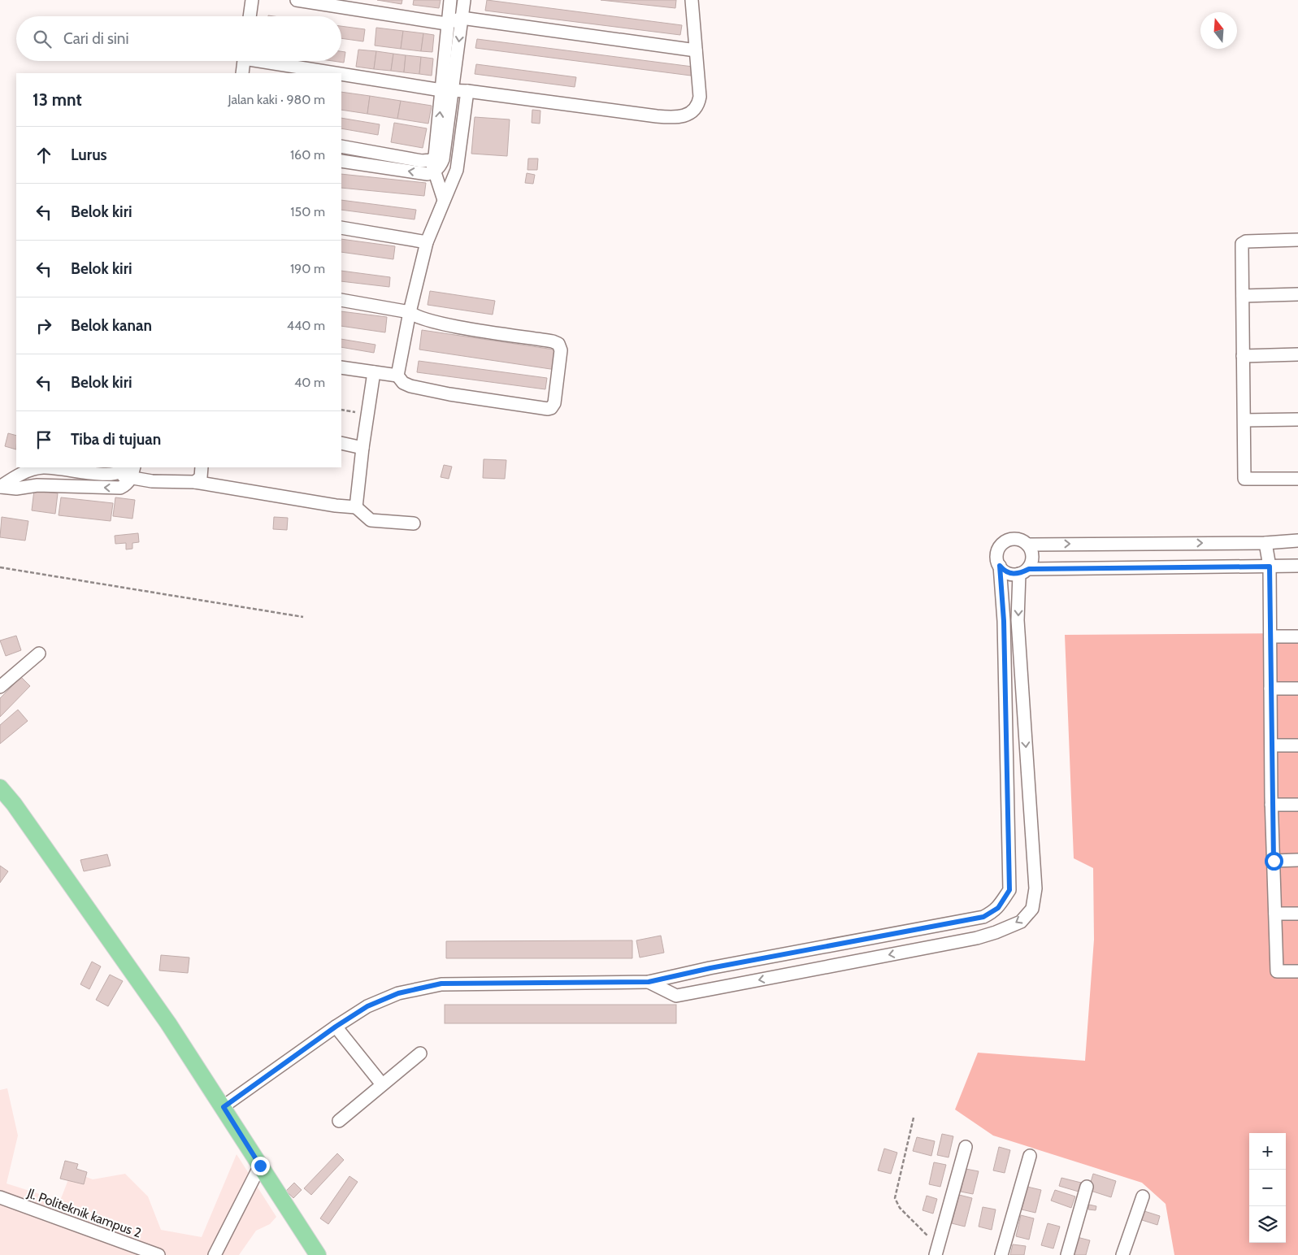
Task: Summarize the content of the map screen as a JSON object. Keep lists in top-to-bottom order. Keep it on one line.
{"streets":{"street":["Jl. Politeknik kampus 2"]},"north":"top","page":{"search":"Cari di sini","heading":["13 mnt","Jalan kaki · 980 m"],"list":[["Lurus","160 m"],["Belok kiri","150 m"],["Belok kiri","190 m"],["Belok kanan","440 m"],["Belok kiri","40 m"],"Tiba di tujuan"],"map_buttons":["+","−"]}}
